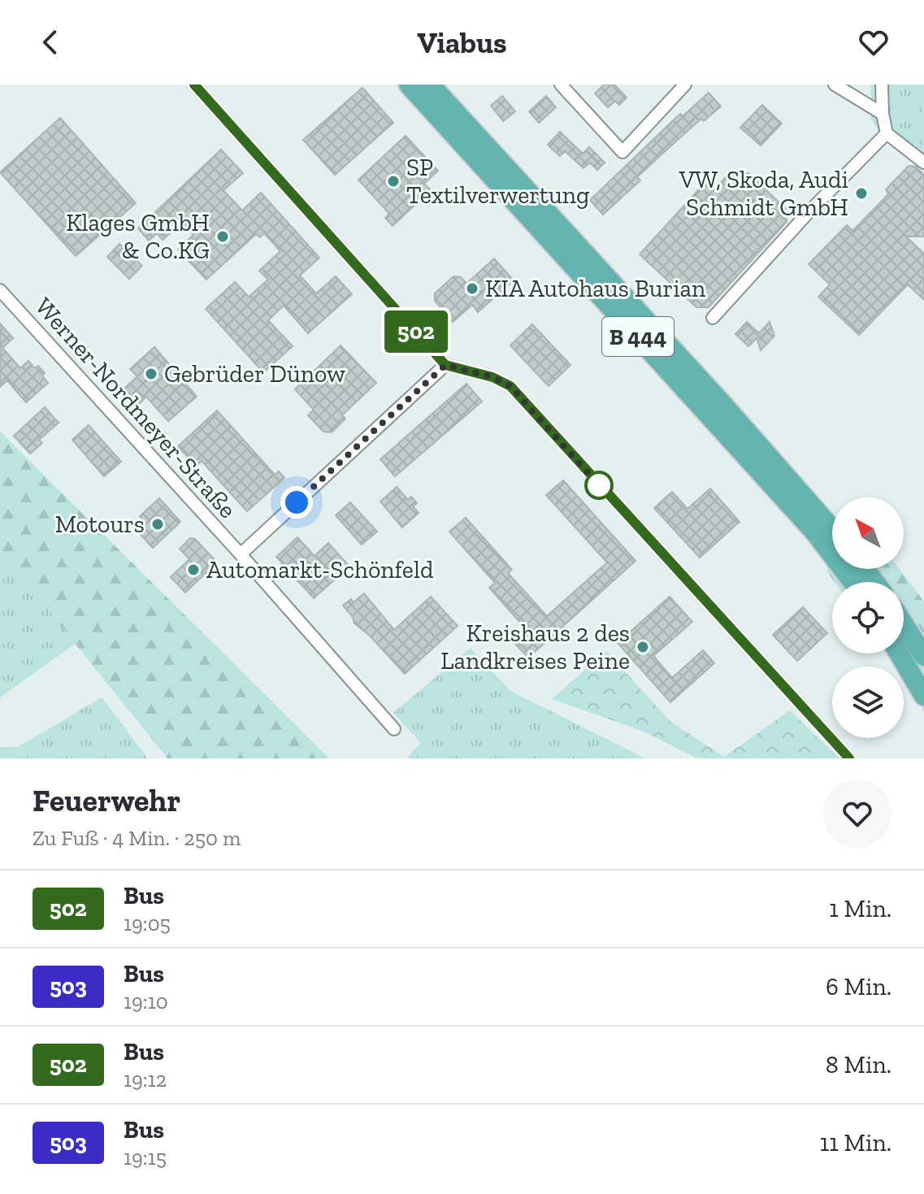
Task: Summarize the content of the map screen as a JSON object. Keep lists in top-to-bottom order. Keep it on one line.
{"streets":{"highway":["B 444"],"street":["Werner-Nordmeyer-Straße"]},"places":["SP Textilverwertung","VW, Skoda, Audi Schmidt GmbH","Klages GmbH & Co.KG","KIA Autohaus Burian","Gebrüder Dünow","Motours","Automarkt-Schönfeld","Kreishaus 2 des Landkreises Peine"],"lines":["bus line 502"],"north":"top left","page":{"header":"Viabus","on_map":"502","heading":["Feuerwehr","Zu Fuß · 4 Min. · 250 m"],"list":[{"mark":"502","name":"Bus","note":"19:05","value":"1 Min."},{"mark":"503","name":"Bus","note":"19:10","value":"6 Min."},{"mark":"502","name":"Bus","note":"19:12","value":"8 Min."},{"mark":"503","name":"Bus","note":"19:15","value":"11 Min."}]}}
